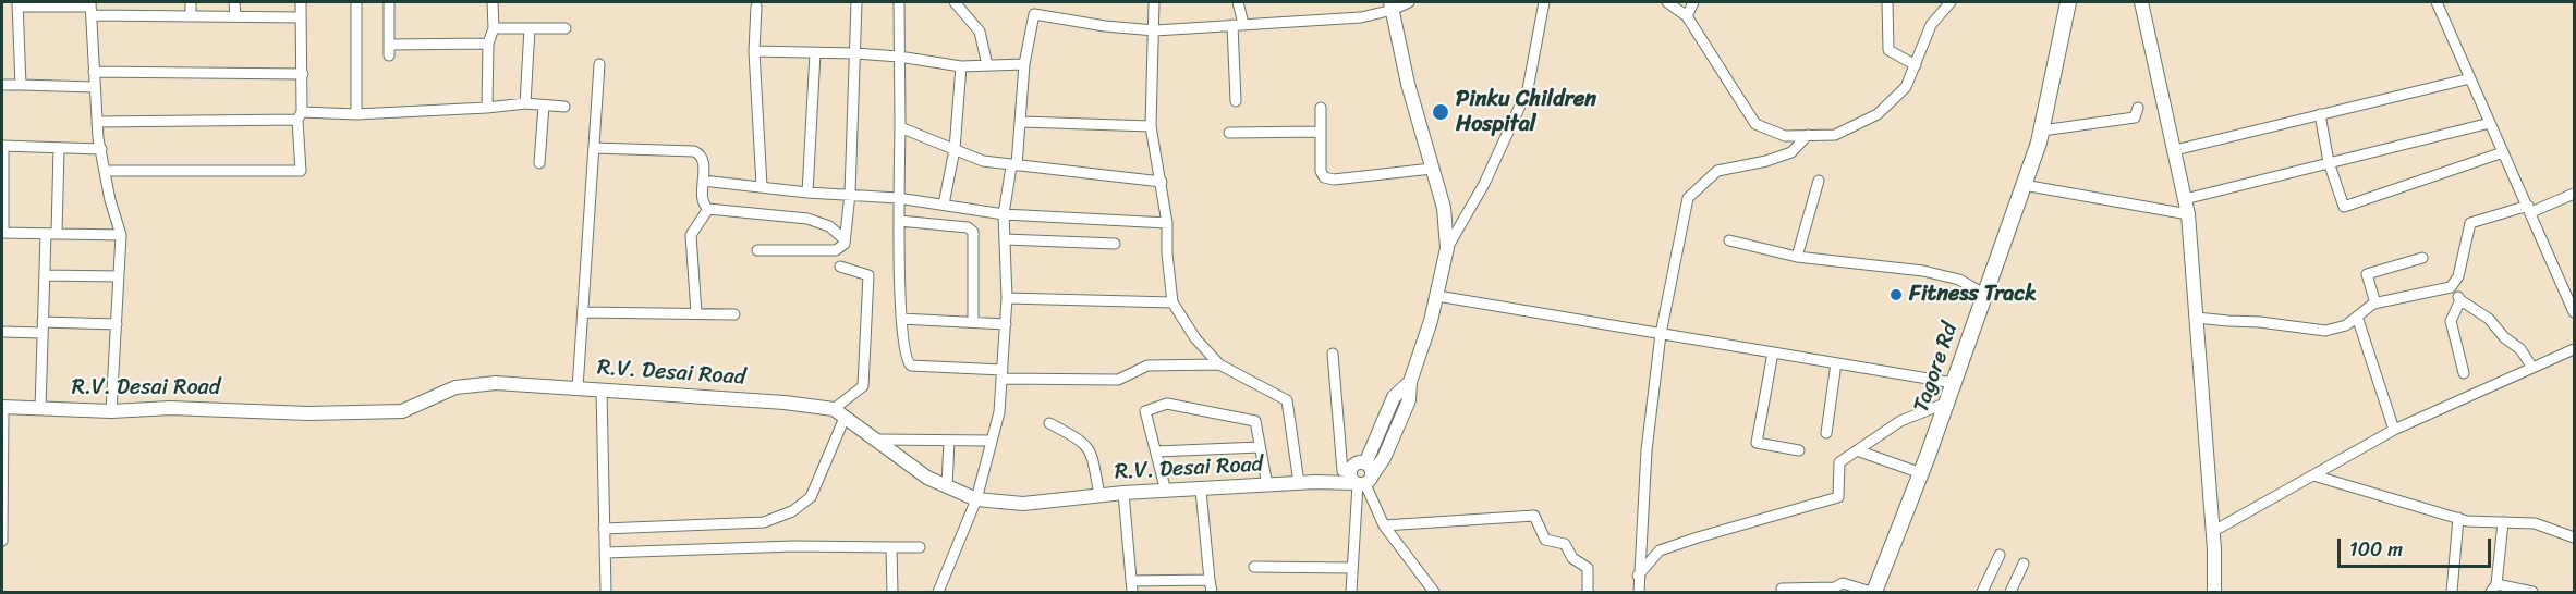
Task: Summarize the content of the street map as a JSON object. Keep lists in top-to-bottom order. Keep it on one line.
{"streets":{"main road":["Tagore Rd"],"street":["R.V. Desai Road"]},"places":["Pinku Children Hospital","Fitness Track"],"scale_bar":"100 m"}
